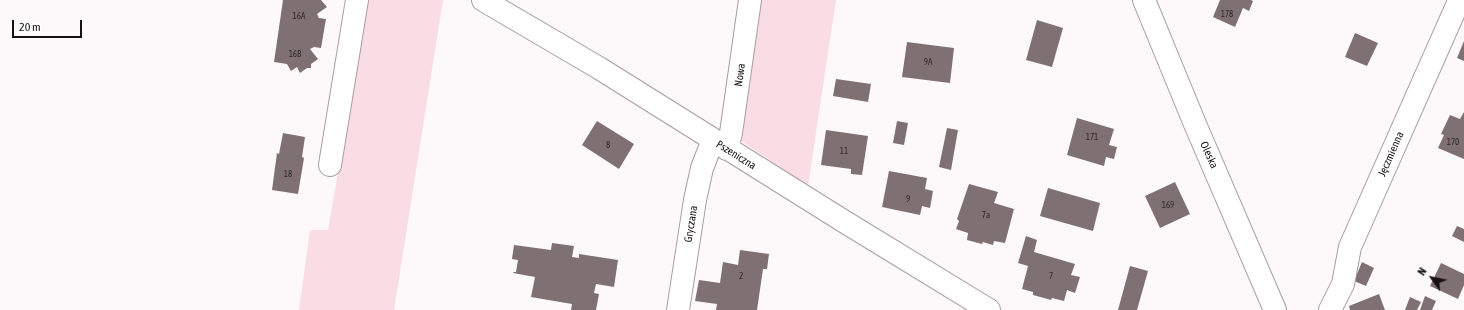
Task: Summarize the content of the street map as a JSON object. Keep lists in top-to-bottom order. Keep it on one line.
{"streets":{"street":["Nowa","Jęczmienna","Pszeniczna","Oleska","Gryczana"]},"crossings":[["Nowa","Pszeniczna"],["Nowa","Gryczana"],["Pszeniczna","Gryczana"]],"house_numbers":["178","16A","16B","9A","171","170","8","11","18","9","169","7a","2","7"],"scale_bar":"20 m","north":"top left"}
